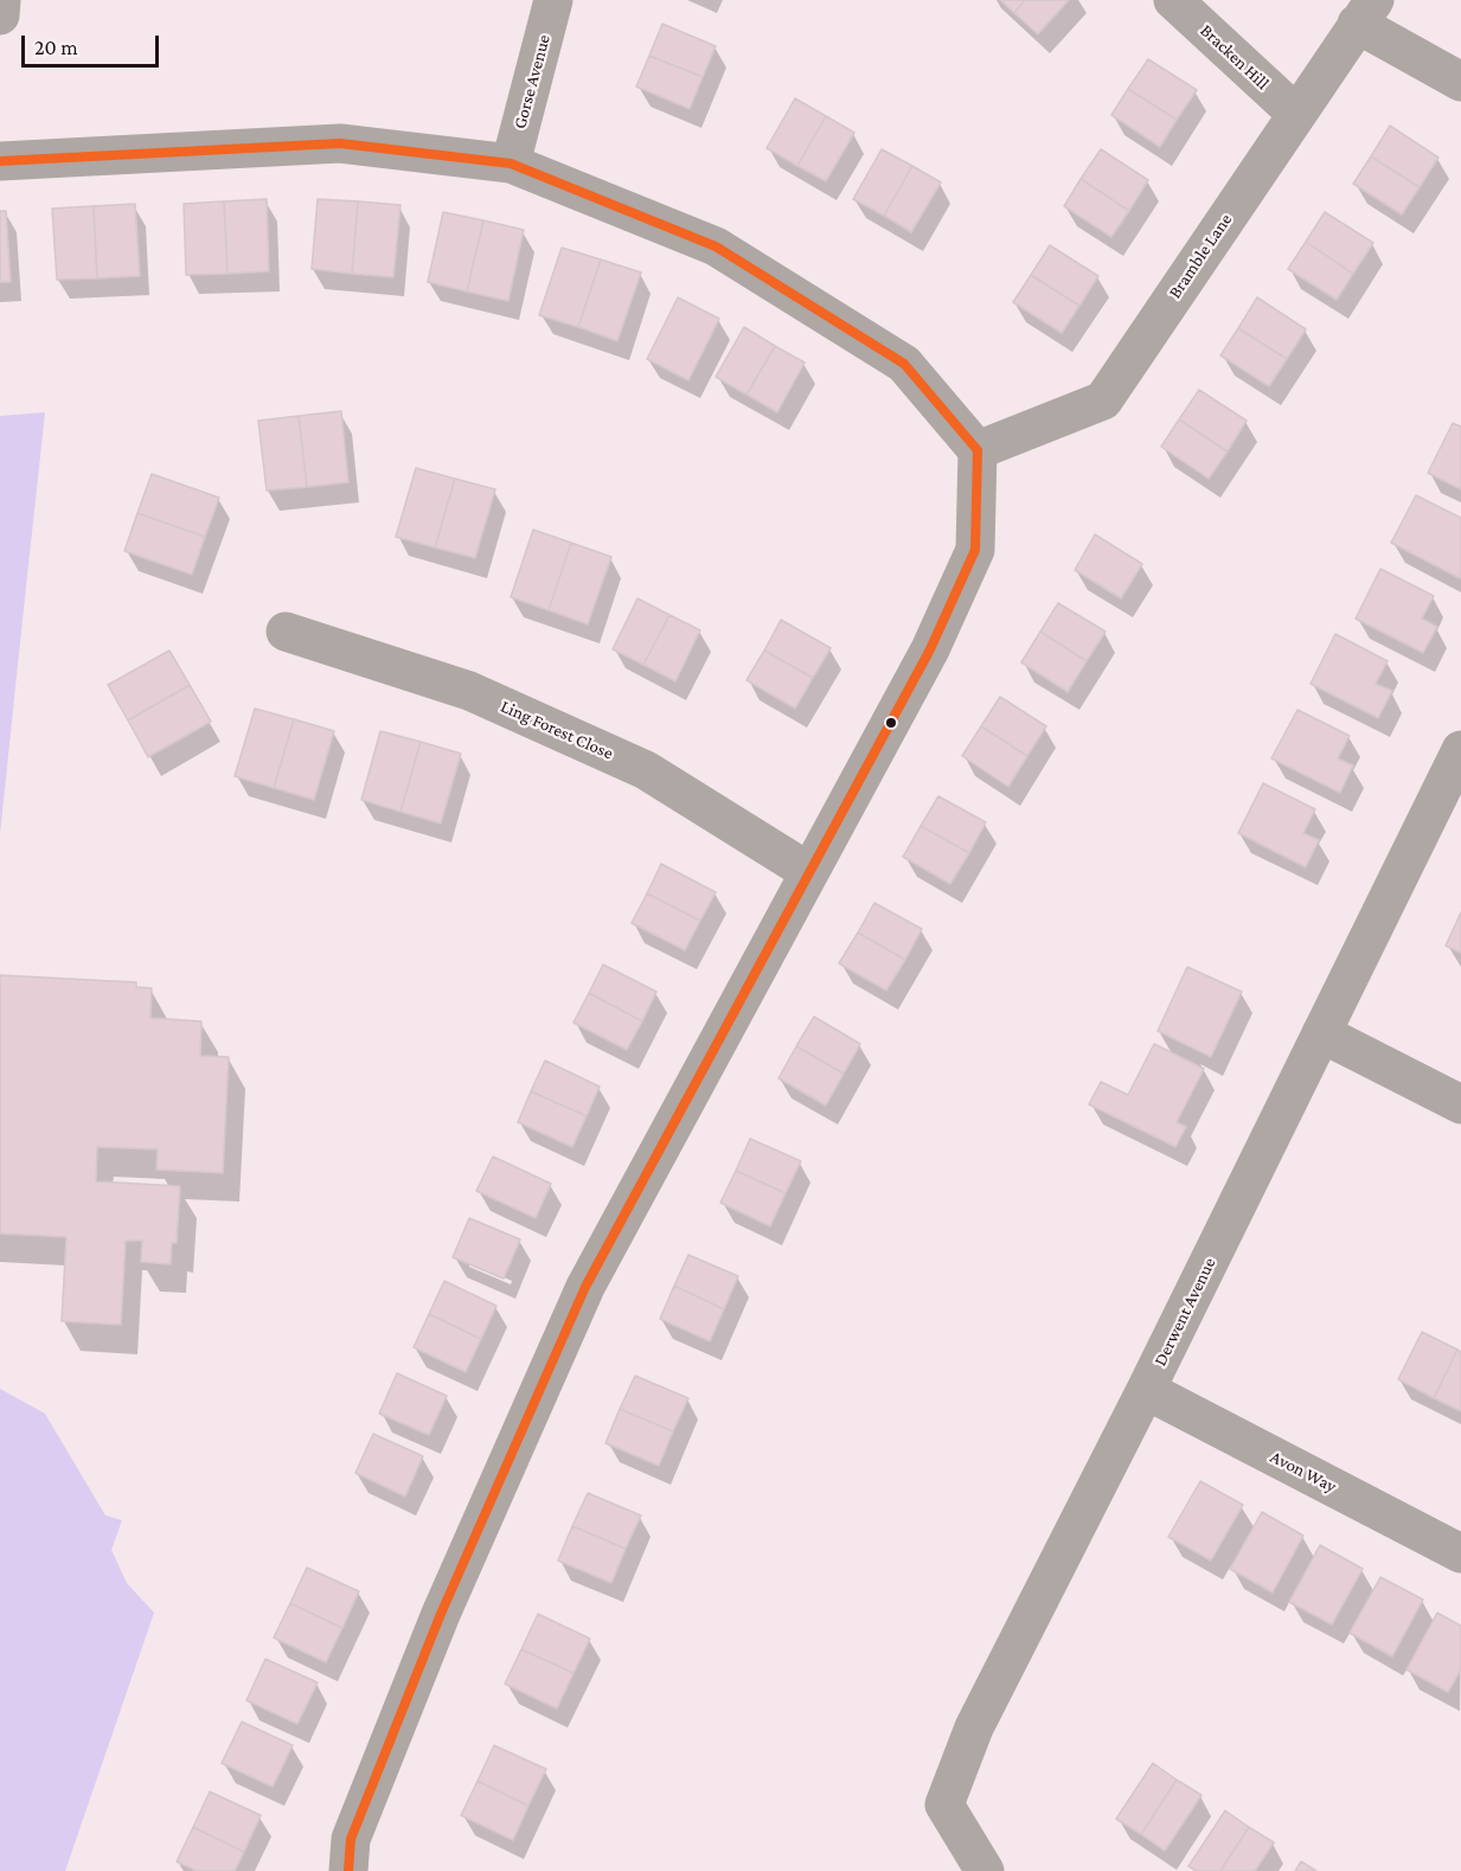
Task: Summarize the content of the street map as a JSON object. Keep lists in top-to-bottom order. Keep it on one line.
{"streets":{"street":["Bracken Hill","Gorse Avenue","Bramble Lane","Ling Forest Close","Derwent Avenue","Avon Way"]},"crossings":[["Bracken Hill","Bramble Lane"],["Derwent Avenue","Avon Way"]],"scale_bar":"20 m"}
